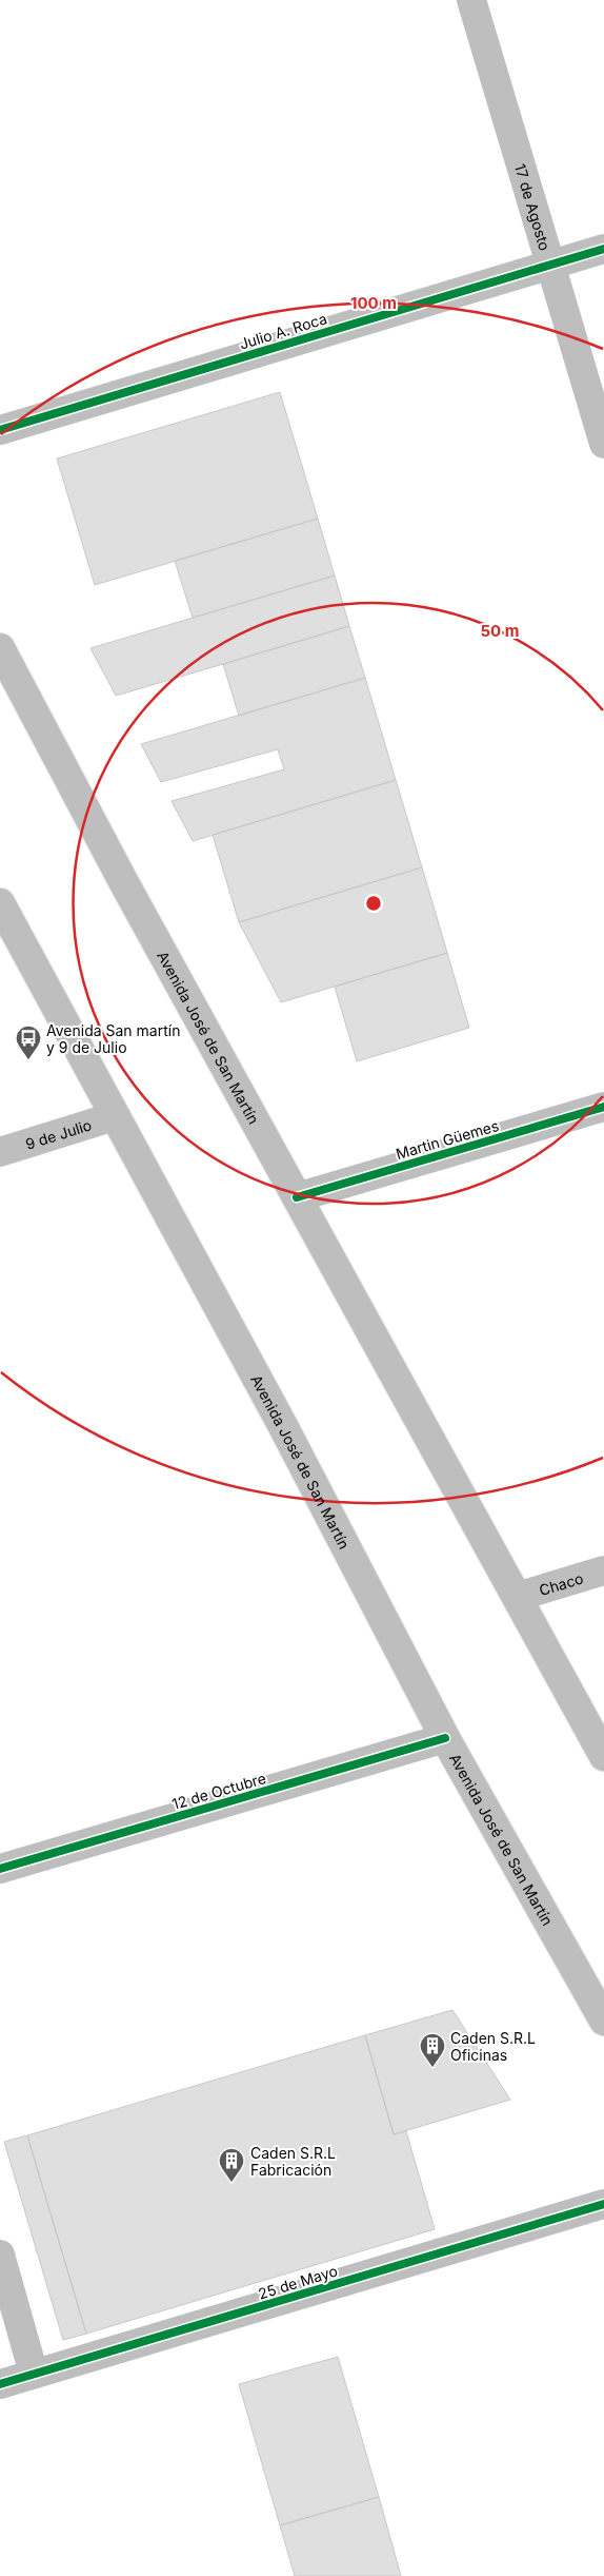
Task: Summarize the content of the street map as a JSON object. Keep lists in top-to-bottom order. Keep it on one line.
{"streets":{"street":["17 de Agosto","Julio A. Roca","Avenida José de San Martín","9 de Julio","Martin Güemes","Chaco","12 de Octubre","25 de Mayo"]},"crossings":[["17 de Agosto","Julio A. Roca"],["Avenida José de San Martín","9 de Julio"],["Avenida José de San Martín","Martin Güemes"],["Avenida José de San Martín","Chaco"],["Avenida José de San Martín","12 de Octubre"]],"places":{"bus stop":["Avenida San martín y 9 de Julio"],"building":["Caden S.R.L Oficinas","Caden S.R.L Fabricación"]},"rings":["100 m","50 m"]}
